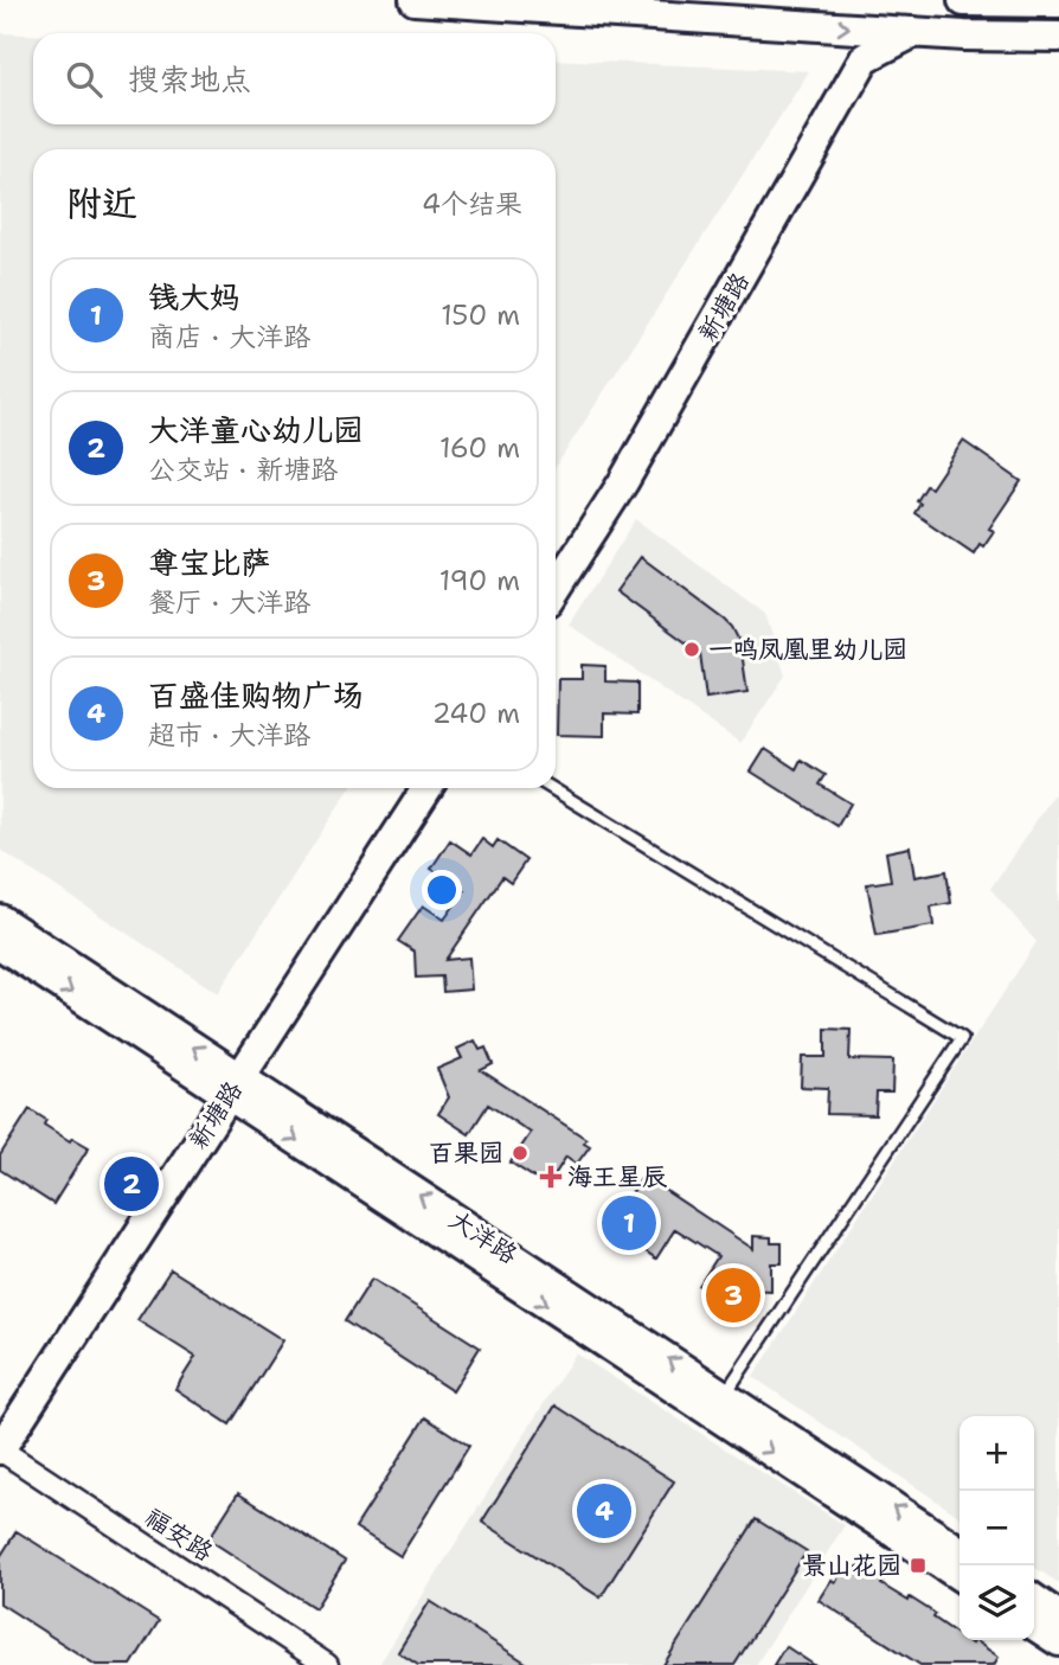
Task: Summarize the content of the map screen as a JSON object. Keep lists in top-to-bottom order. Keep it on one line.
{"streets":{"street":["新塘路","大洋路","福安路"]},"crossings":[["新塘路","大洋路"],["新塘路","福安路"]],"places":{"other":["一鸣凤凰里幼儿园","百果园"],"health":["海王星辰"],"transit":["景山花园"]},"page":{"search":"搜索地点","heading":["附近","4个结果"],"list":[{"mark":"1","name":"钱大妈","note":"商店 · 大洋路","value":"150 m"},{"mark":"2","name":"大洋童心幼儿园","note":"公交站 · 新塘路","value":"160 m"},{"mark":"3","name":"尊宝比萨","note":"餐厅 · 大洋路","value":"190 m"},{"mark":"4","name":"百盛佳购物广场","note":"超市 · 大洋路","value":"240 m"}],"pins":["2","1","3","4"],"map_buttons":["+","−"]}}
